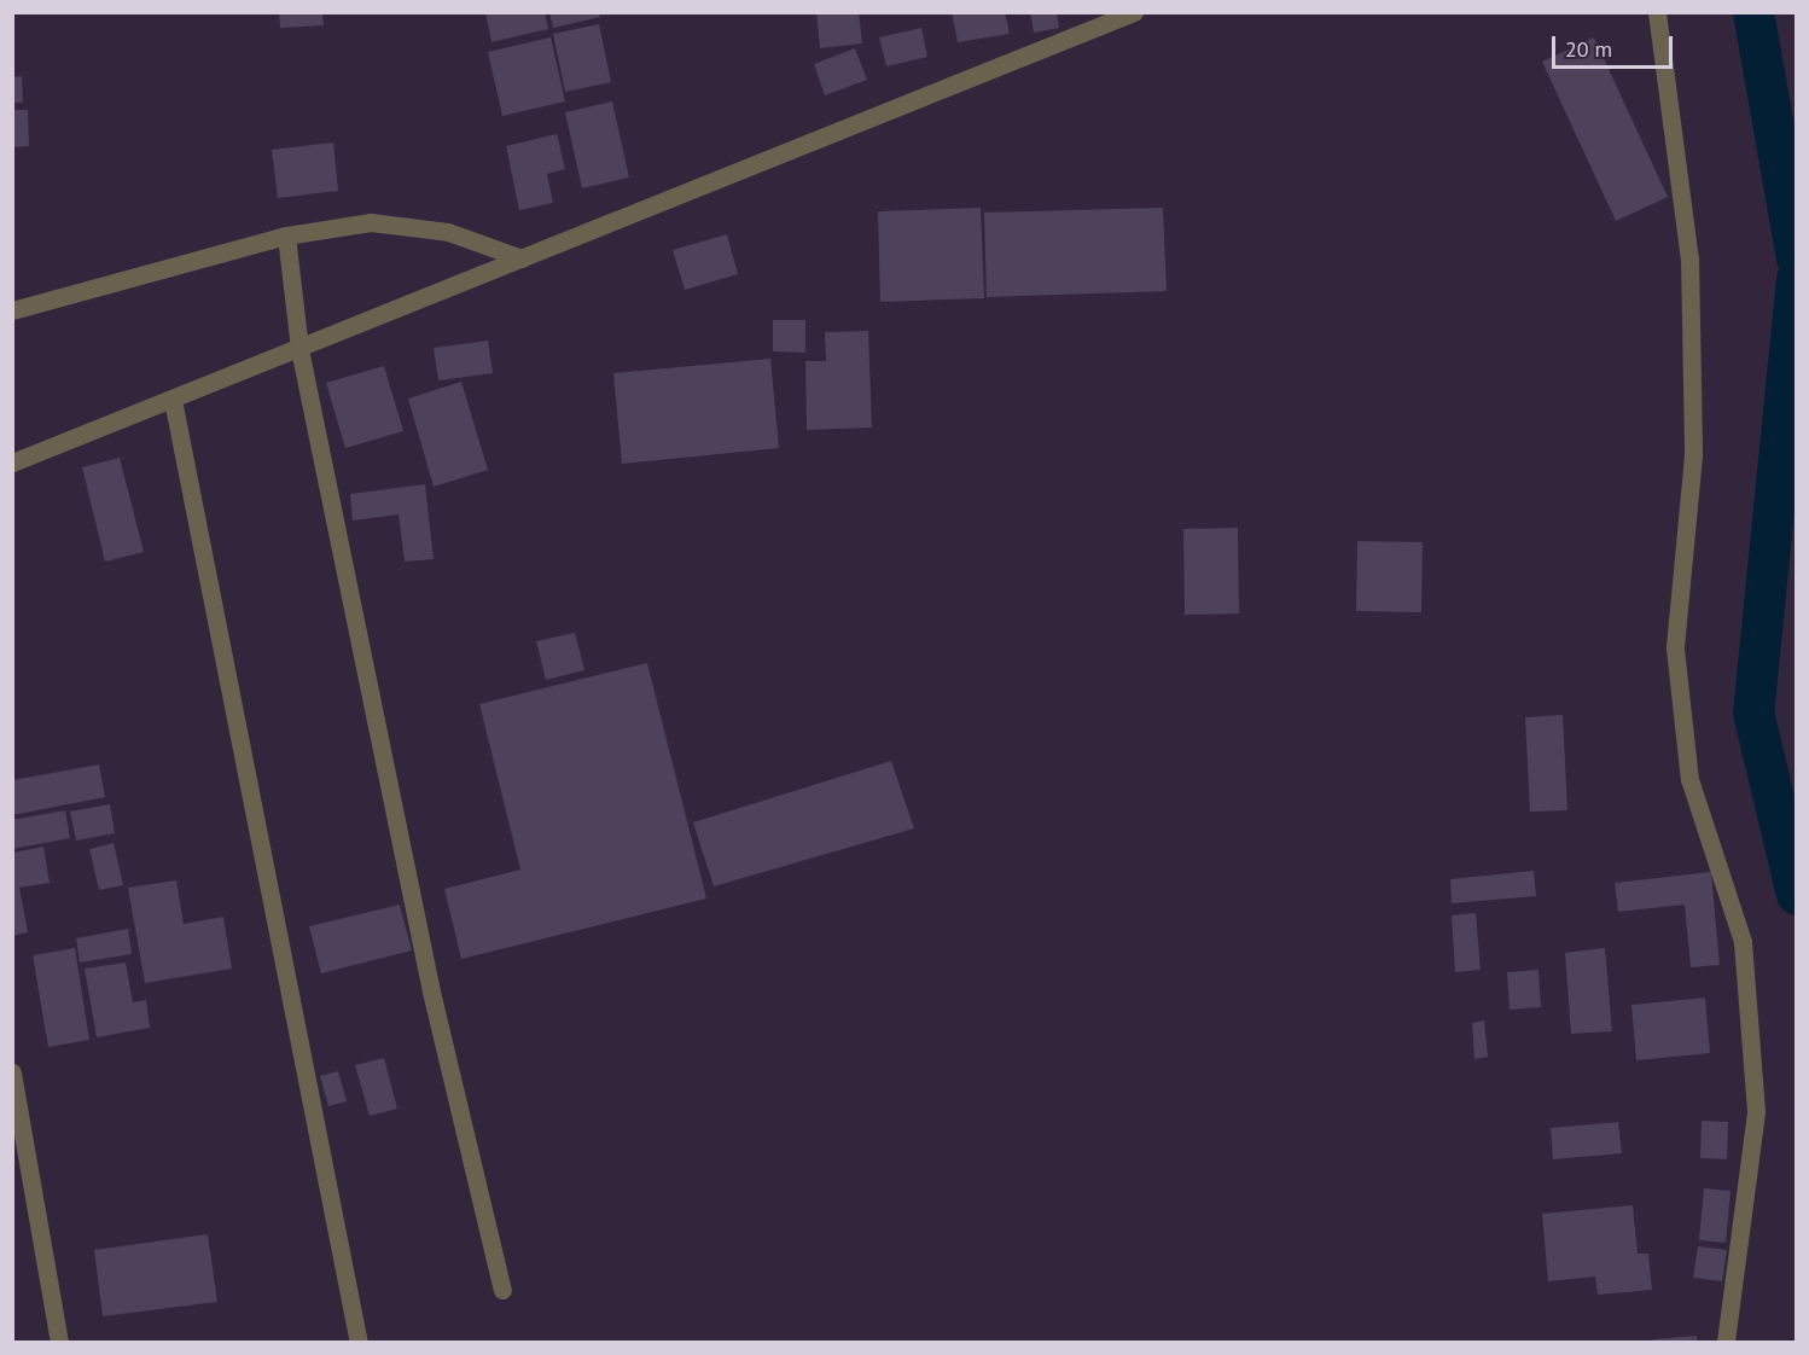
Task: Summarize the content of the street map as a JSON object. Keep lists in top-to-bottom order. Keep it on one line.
{"scale_bar":"20 m"}
